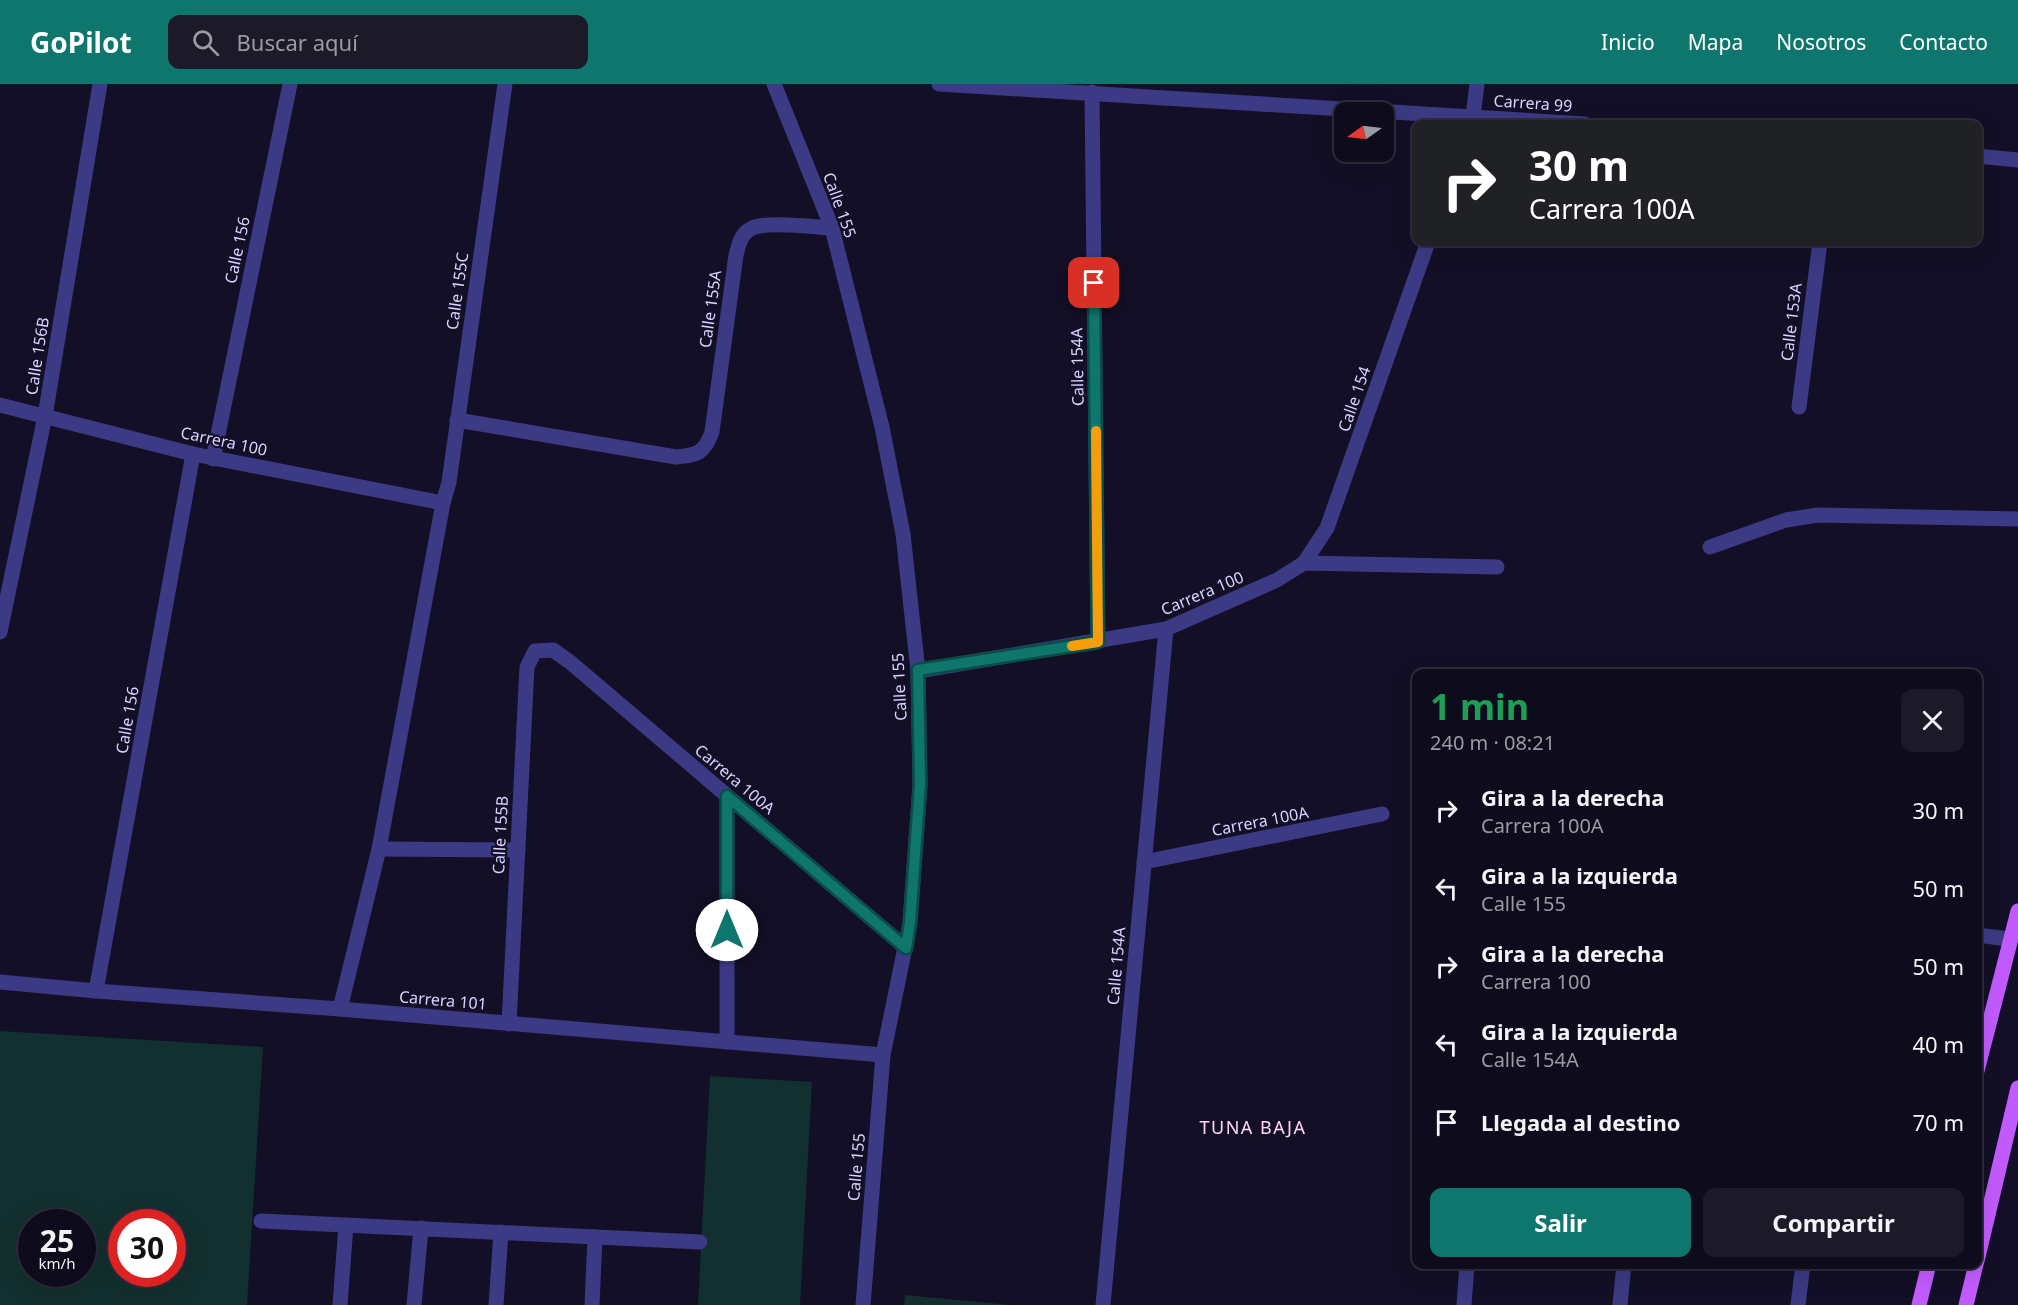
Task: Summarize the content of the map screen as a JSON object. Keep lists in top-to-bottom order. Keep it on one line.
{"streets":{"street":["Carrera 99","Calle 155","Calle 156","Calle 155C","Calle 155A","Calle 153A","Calle 156B","Calle 154A","Calle 154","Carrera 100","Carrera 100A","Calle 155B","Carrera 101"]},"crossings":[["Carrera 99","Calle 154A"],["Calle 155","Calle 155A"],["Calle 155","Carrera 100"],["Calle 155","Carrera 100A"],["Calle 155","Carrera 101"],["Calle 156","Carrera 100"],["Calle 156","Carrera 101"],["Calle 155C","Calle 155A"],["Calle 155C","Carrera 100"],["Calle 155C","Carrera 101"],["Calle 156B","Carrera 100"],["Calle 154A","Carrera 100"],["Calle 154A","Carrera 100A"],["Calle 154","Carrera 100"],["Carrera 100A","Calle 155B"],["Calle 155B","Carrera 101"]],"districts":["TUNA BAJA"],"north":"left","page":{"header":"GoPilot","search":"Buscar aquí","nav":["Inicio","Mapa","Nosotros","Contacto"],"turn":["30 m","Carrera 100A"],"heading":["1 min","240 m · 08:21"],"list":[{"name":"Gira a la derecha","note":"Carrera 100A","value":"30 m"},{"name":"Gira a la izquierda","note":"Calle 155","value":"50 m"},{"name":"Gira a la derecha","note":"Carrera 100","value":"50 m"},{"name":"Gira a la izquierda","note":"Calle 154A","value":"40 m"},{"name":"Llegada al destino","value":"70 m"}],"buttons":["Salir","Compartir"],"speed":"25 km/h","limit":"30"}}
